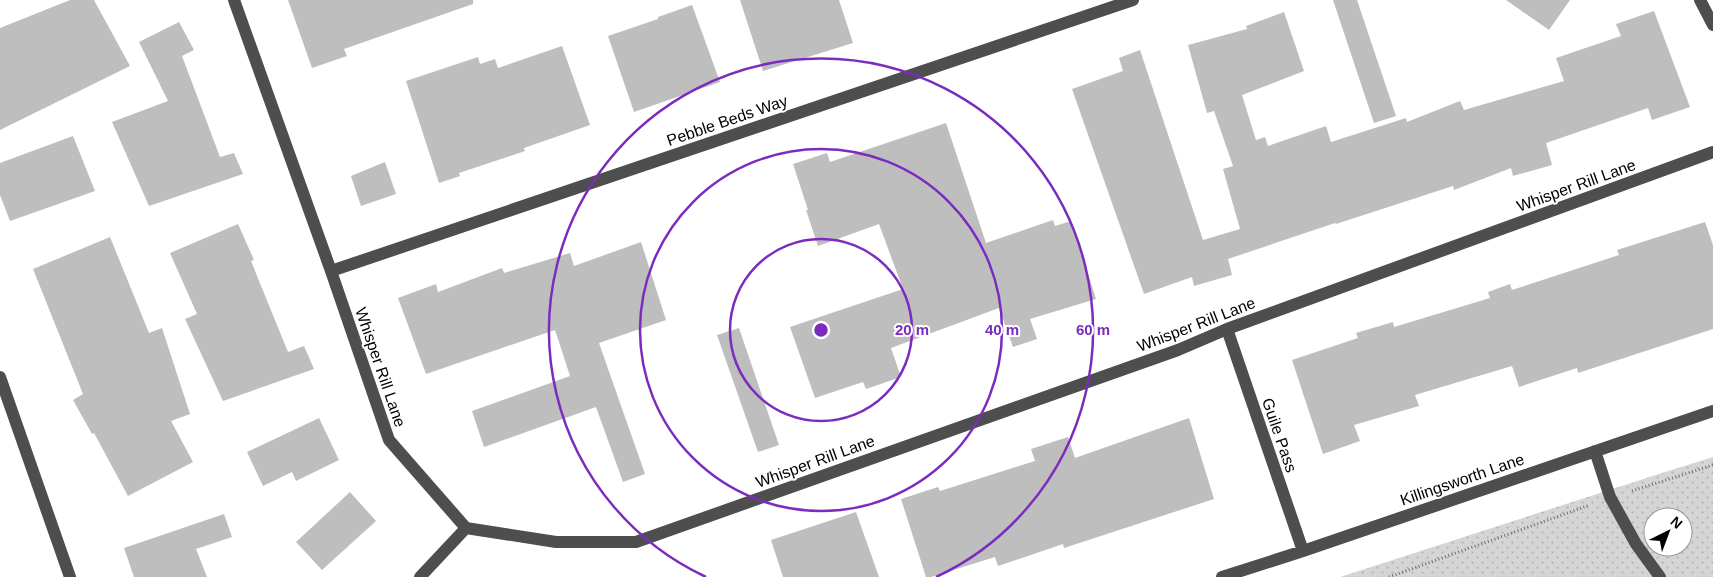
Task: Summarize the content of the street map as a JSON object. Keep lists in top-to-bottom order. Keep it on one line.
{"streets":{"street":["Pebble Beds Way","Whisper Rill Lane","Guile Pass","Killingsworth Lane"]},"crossings":[["Pebble Beds Way","Whisper Rill Lane"],["Whisper Rill Lane","Guile Pass"],["Guile Pass","Killingsworth Lane"]],"north":"top right","rings":["20 m","40 m","60 m"]}
